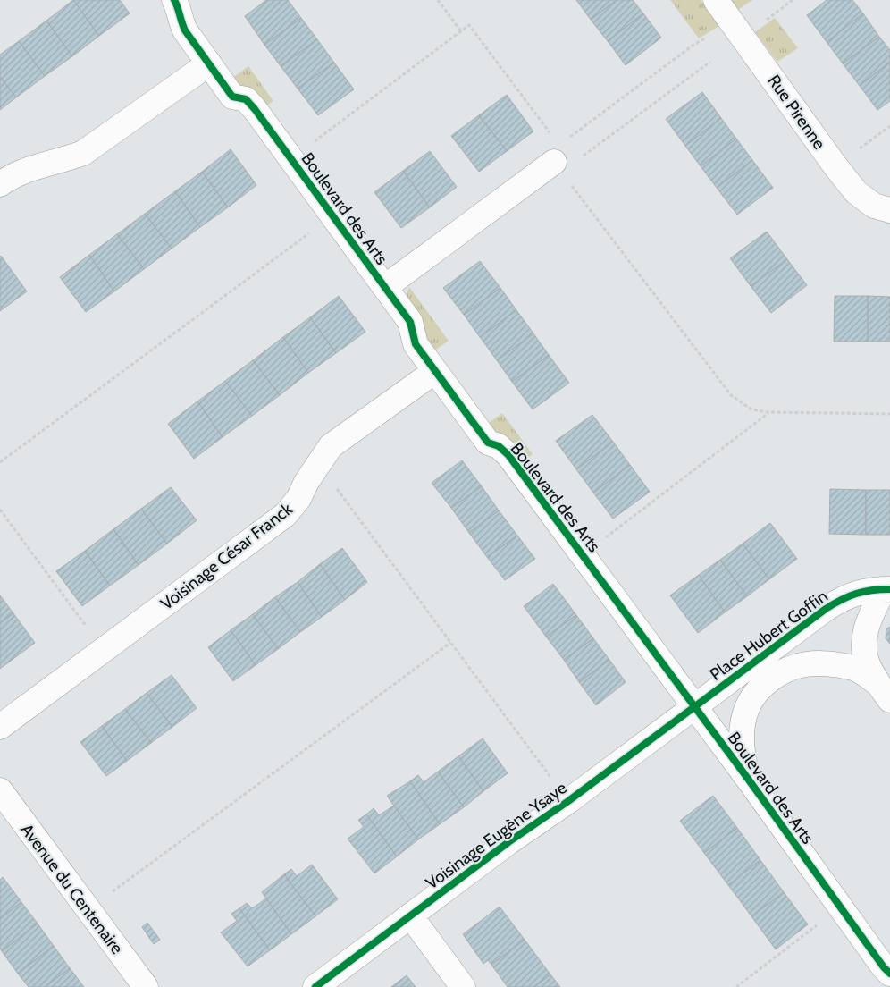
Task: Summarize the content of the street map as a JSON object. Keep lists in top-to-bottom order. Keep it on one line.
{"streets":{"street":["Rue Pirenne","Boulevard des Arts","Voisinage César Franck","Place Hubert Goffin","Voisinage Eugène Ysaye","Avenue du Centenaire"]},"crossings":[["Boulevard des Arts","Voisinage César Franck"],["Boulevard des Arts","Place Hubert Goffin"],["Boulevard des Arts","Voisinage Eugène Ysaye"],["Place Hubert Goffin","Voisinage Eugène Ysaye"]]}
